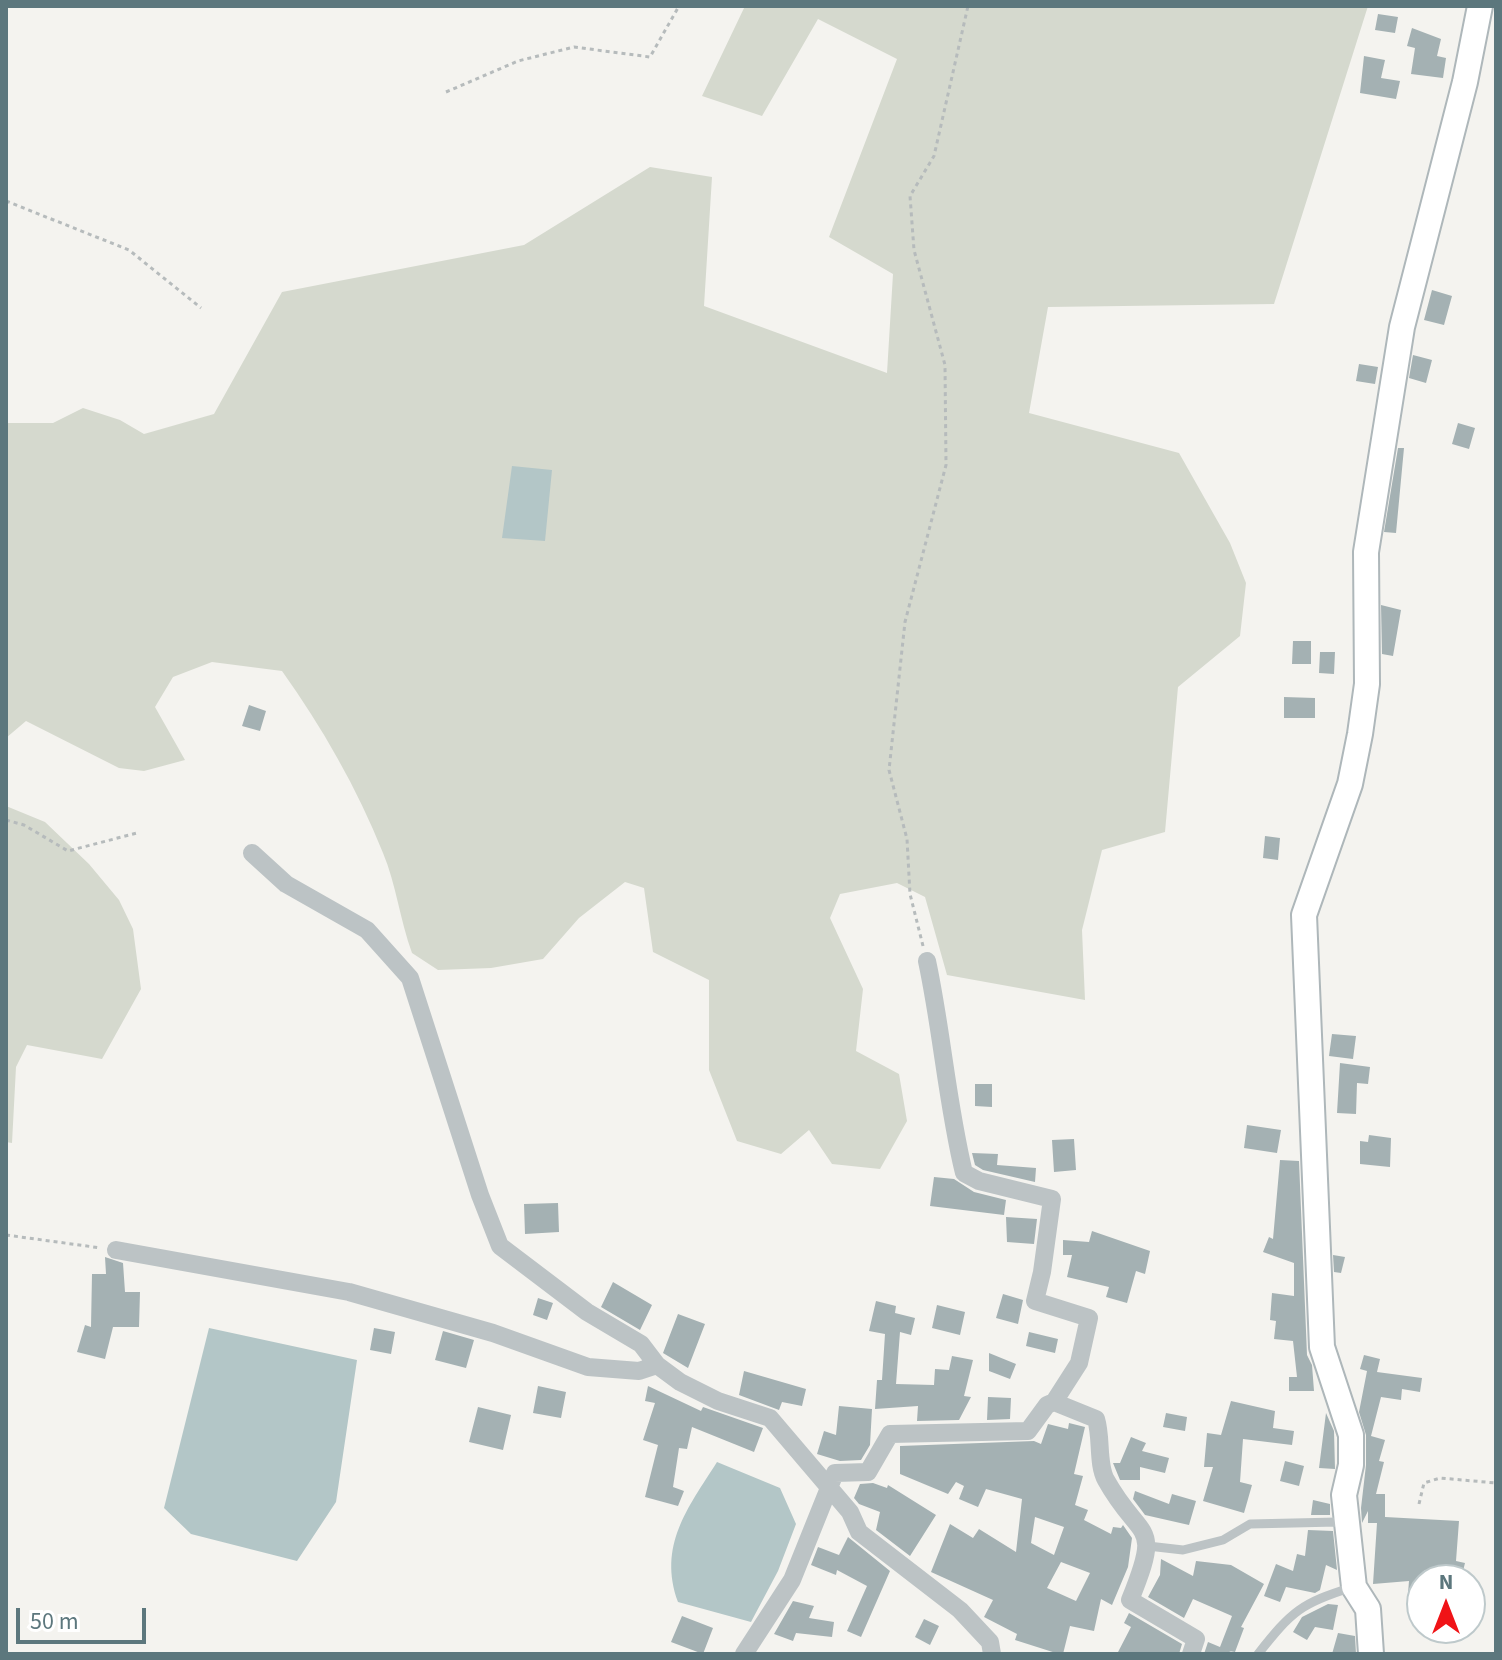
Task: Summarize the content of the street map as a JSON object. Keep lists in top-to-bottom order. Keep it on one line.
{"scale_bar":"50 m","north":"top"}
